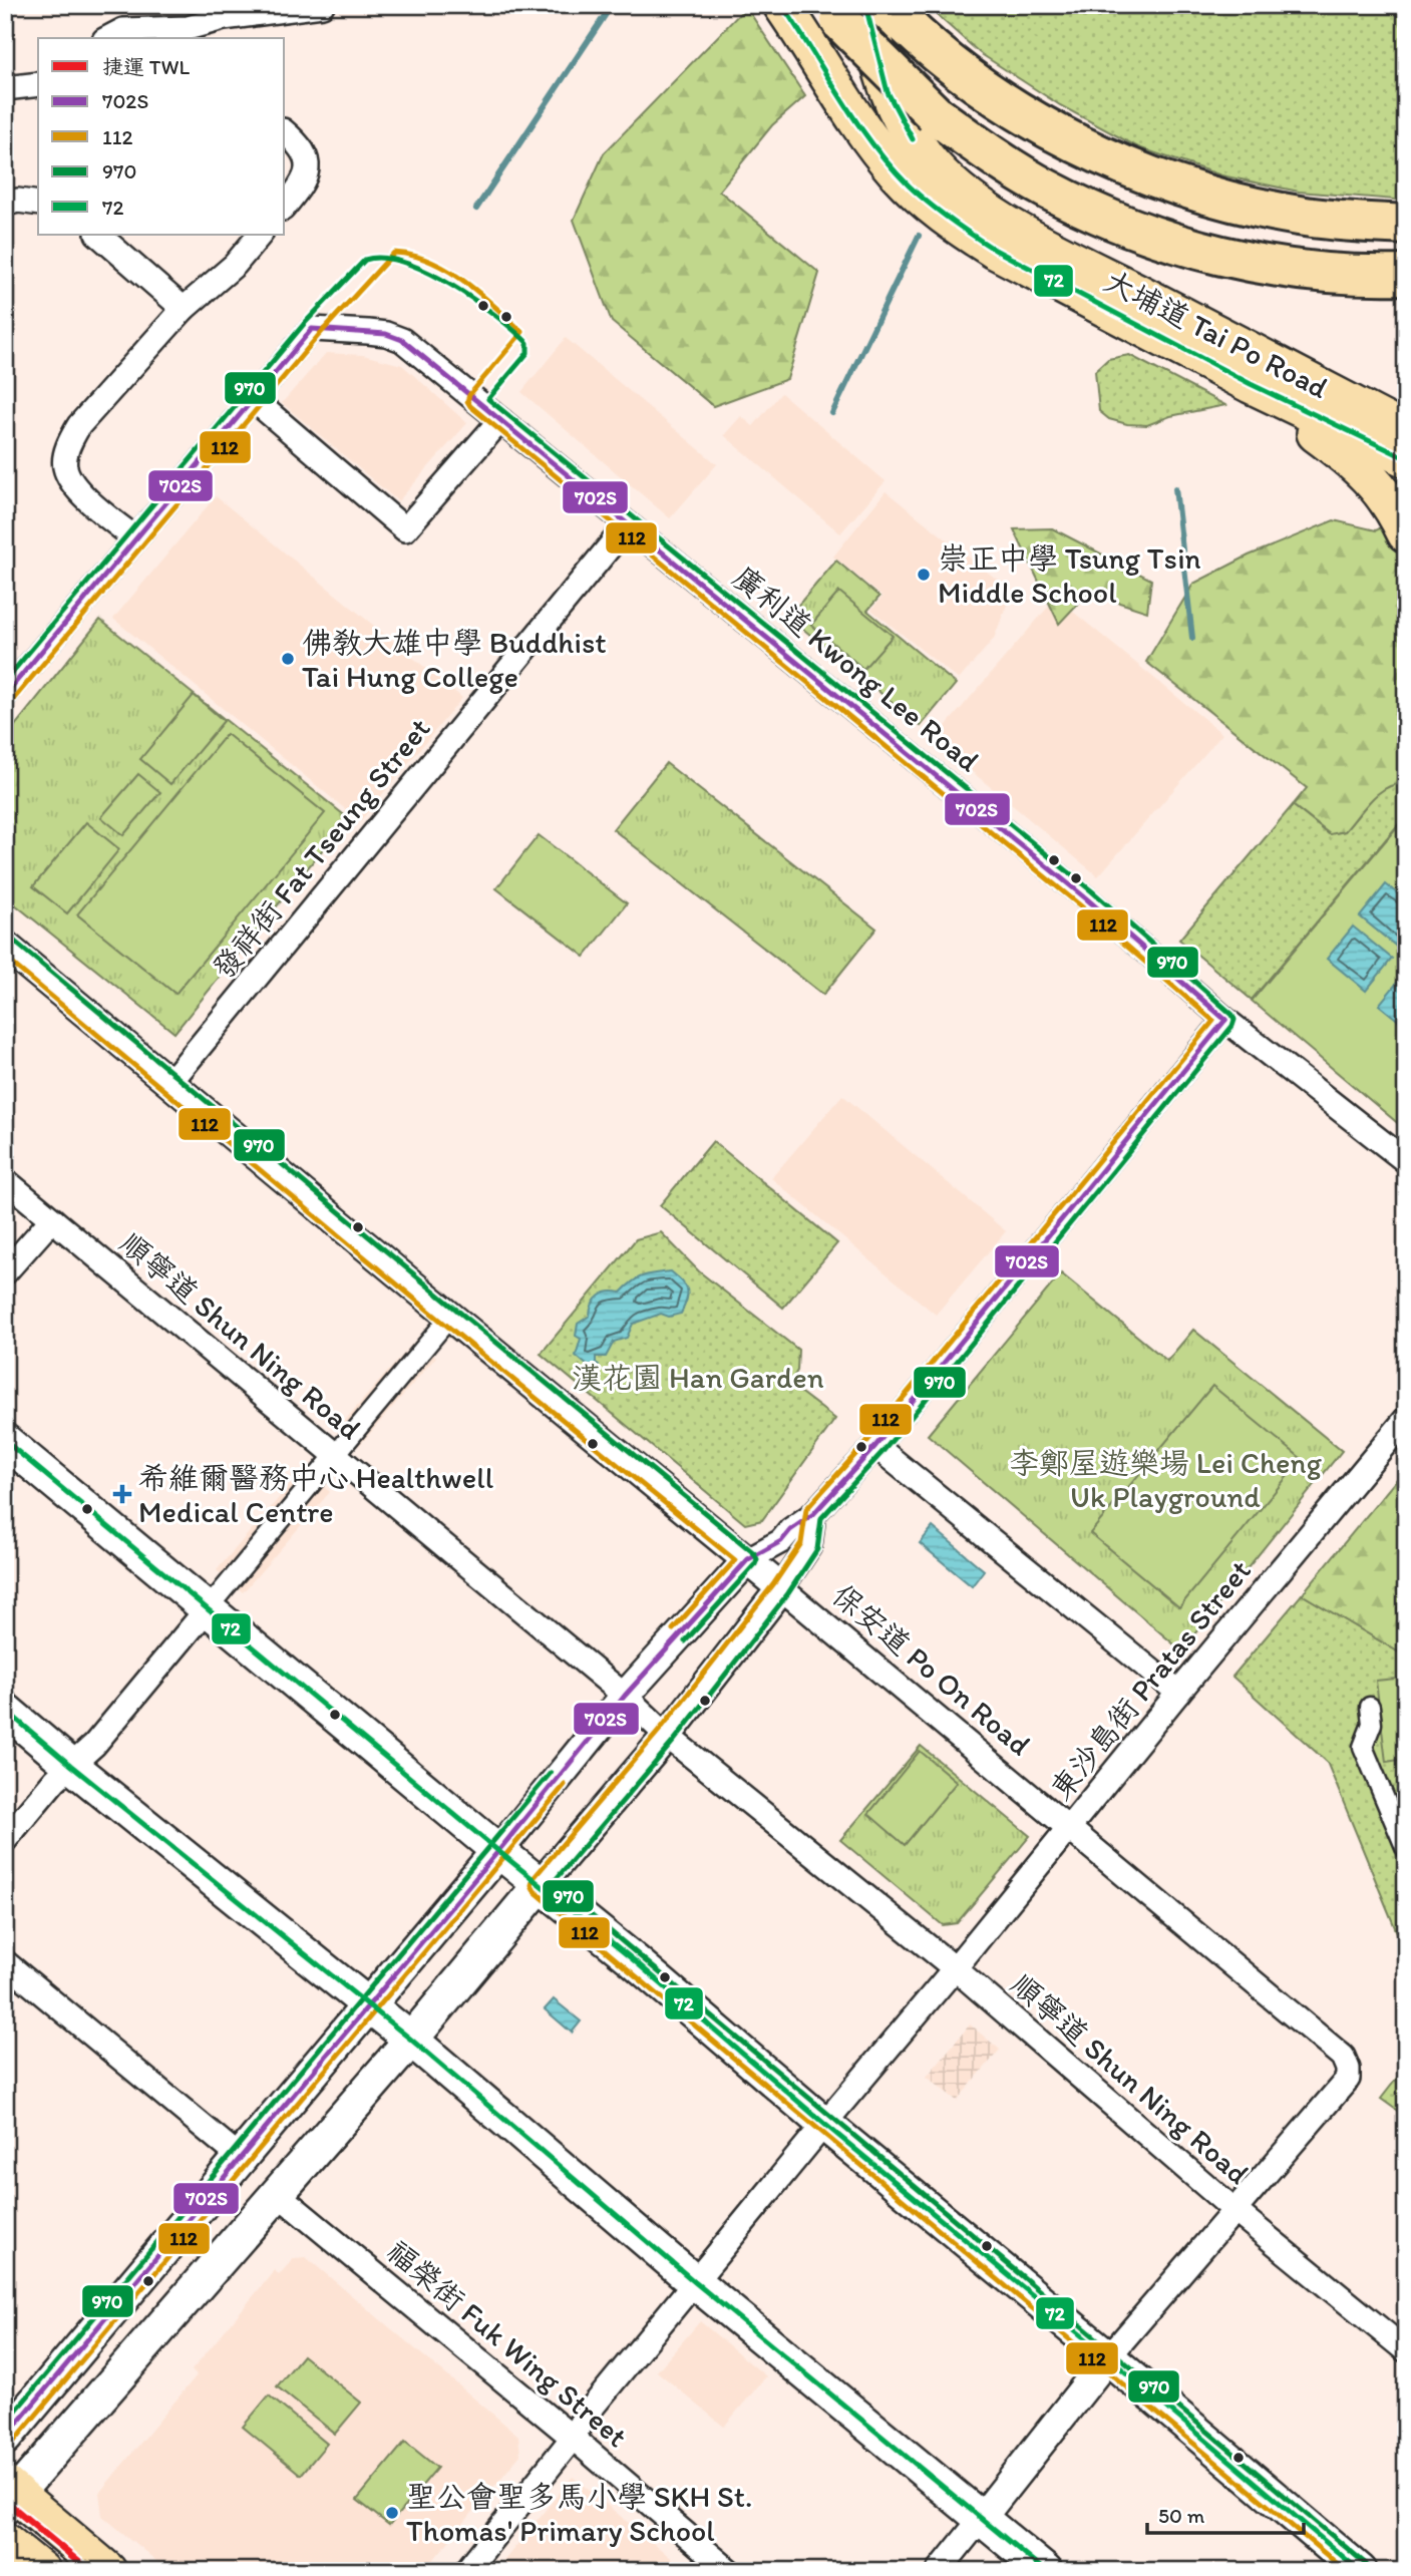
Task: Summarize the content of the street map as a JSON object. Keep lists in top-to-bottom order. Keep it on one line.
{"streets":{"main road":["大埔道 Tai Po Road"],"street":["廣利道 Kwong Lee Road","發祥街 Fat Tseung Street","順寧道 Shun Ning Road","保安道 Po On Road","東沙島街 Pratas Street","福榮街 Fuk Wing Street"]},"crossings":[["廣利道 Kwong Lee Road","發祥街 Fat Tseung Street"],["發祥街 Fat Tseung Street","保安道 Po On Road"],["順寧道 Shun Ning Road","保安道 Po On Road"],["順寧道 Shun Ning Road","東沙島街 Pratas Street"],["保安道 Po On Road","東沙島街 Pratas Street"],["東沙島街 Pratas Street","福榮街 Fuk Wing Street"]],"parks":["漢花園 Han Garden","李鄭屋遊樂場 Lei Cheng Uk Playground"],"places":{"other":["崇正中學 Tsung Tsin Middle School","佛教大雄中學 Buddhist Tai Hung College","聖公會聖多馬小學 SKH St. Thomas' Primary School"],"health":["希維爾醫務中心 Healthwell Medical Centre"]},"lines":["transit line 72","transit line 112","transit line 970","transit line 702S","metro line TWL"],"legend":["捷運 TWL","702S","112","970","72"],"scale_bar":"50 m"}
